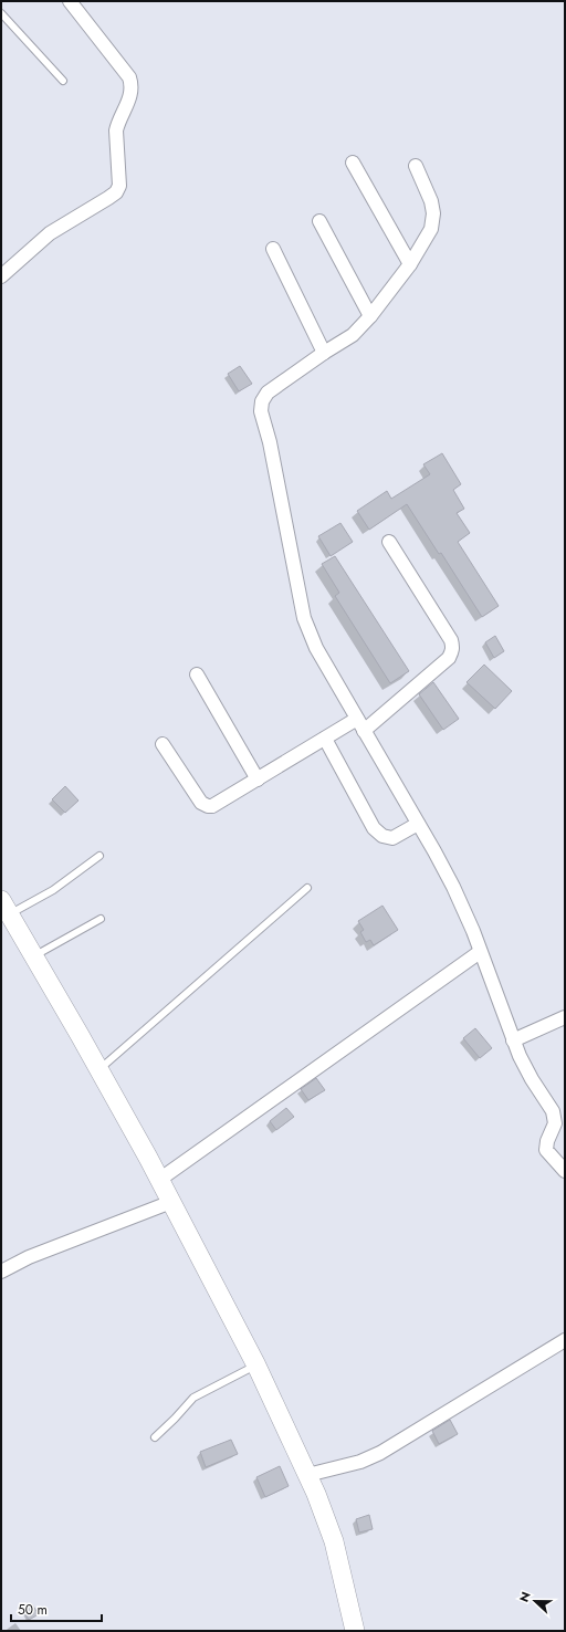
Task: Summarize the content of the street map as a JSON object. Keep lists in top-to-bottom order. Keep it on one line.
{"scale_bar":"50 m","north":"left"}
